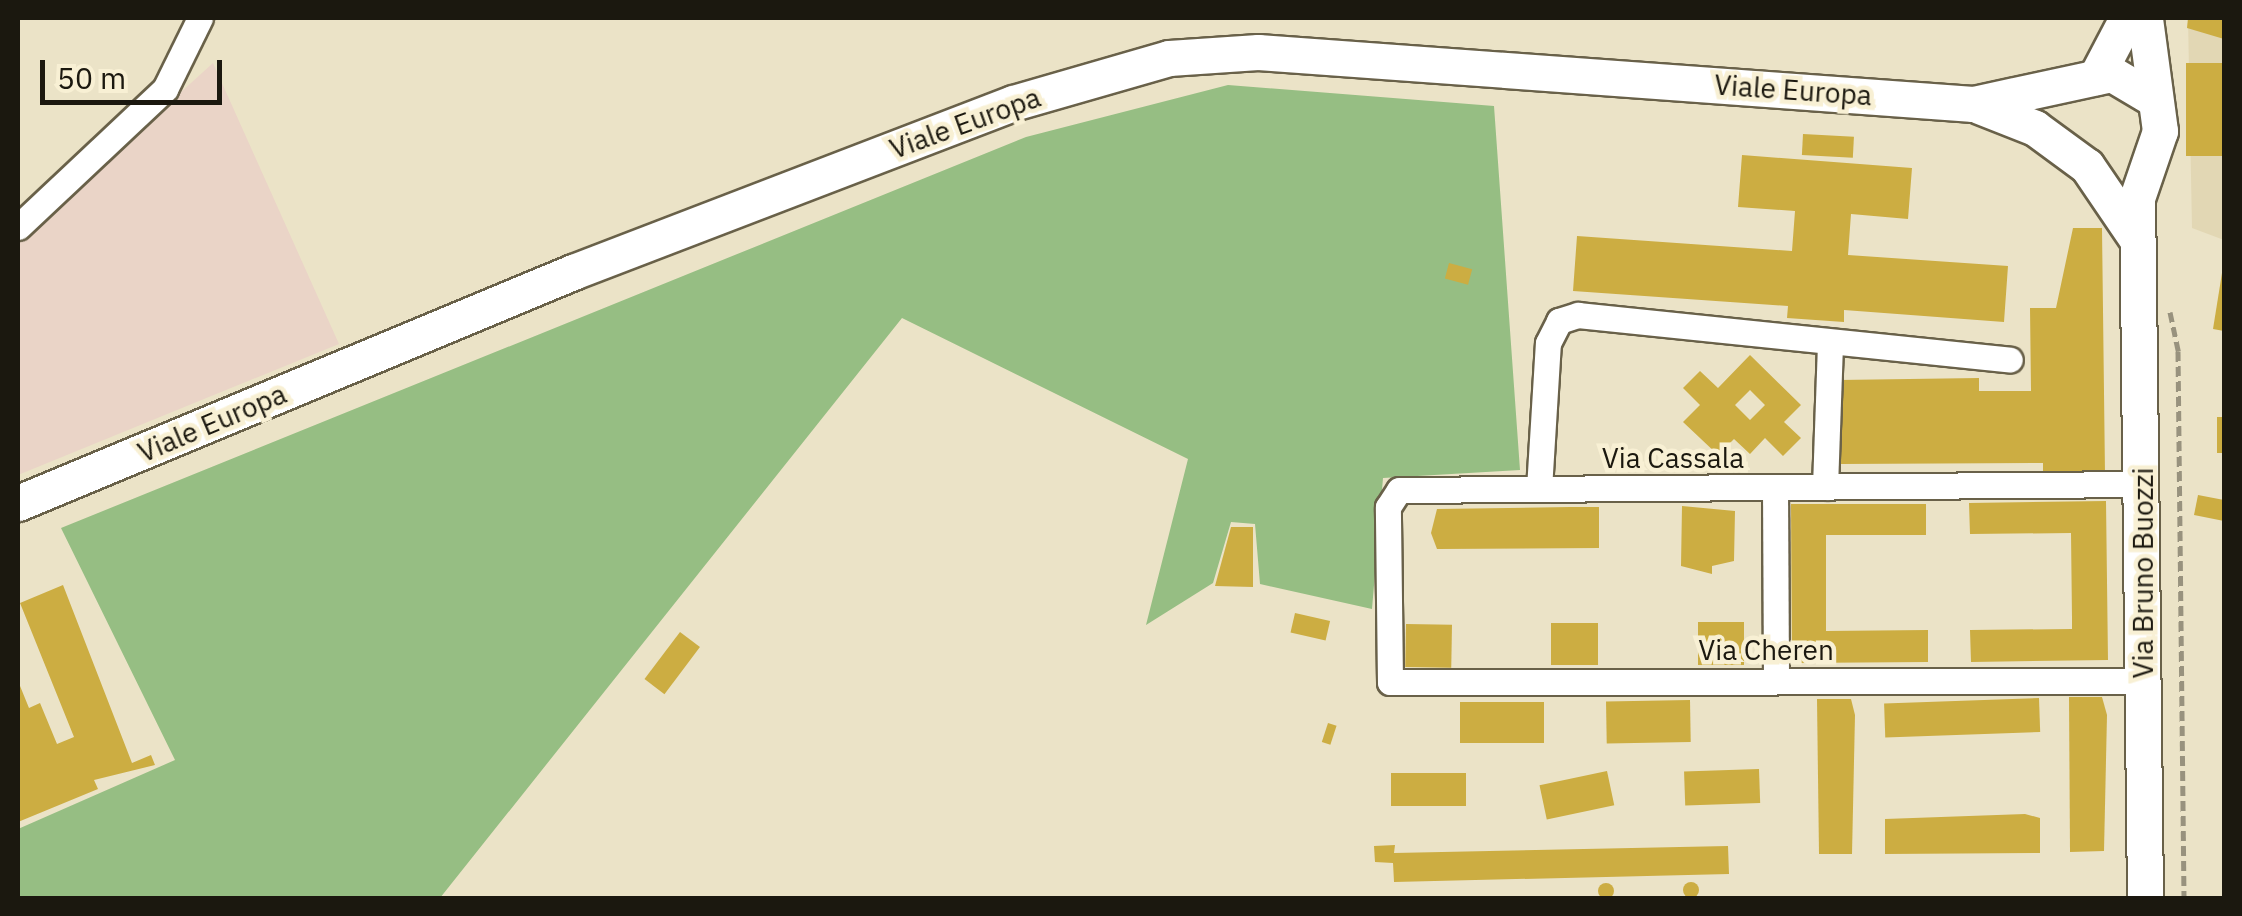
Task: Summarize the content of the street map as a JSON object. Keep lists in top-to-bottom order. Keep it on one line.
{"streets":{"main road":["Viale Europa","Via Bruno Buozzi"],"street":["Via Cassala","Via Cheren"]},"crossings":[["Via Cassala","Via Bruno Buozzi"],["Via Cassala","Via Cheren"],["Via Bruno Buozzi","Via Cheren"]],"scale_bar":"50 m"}
